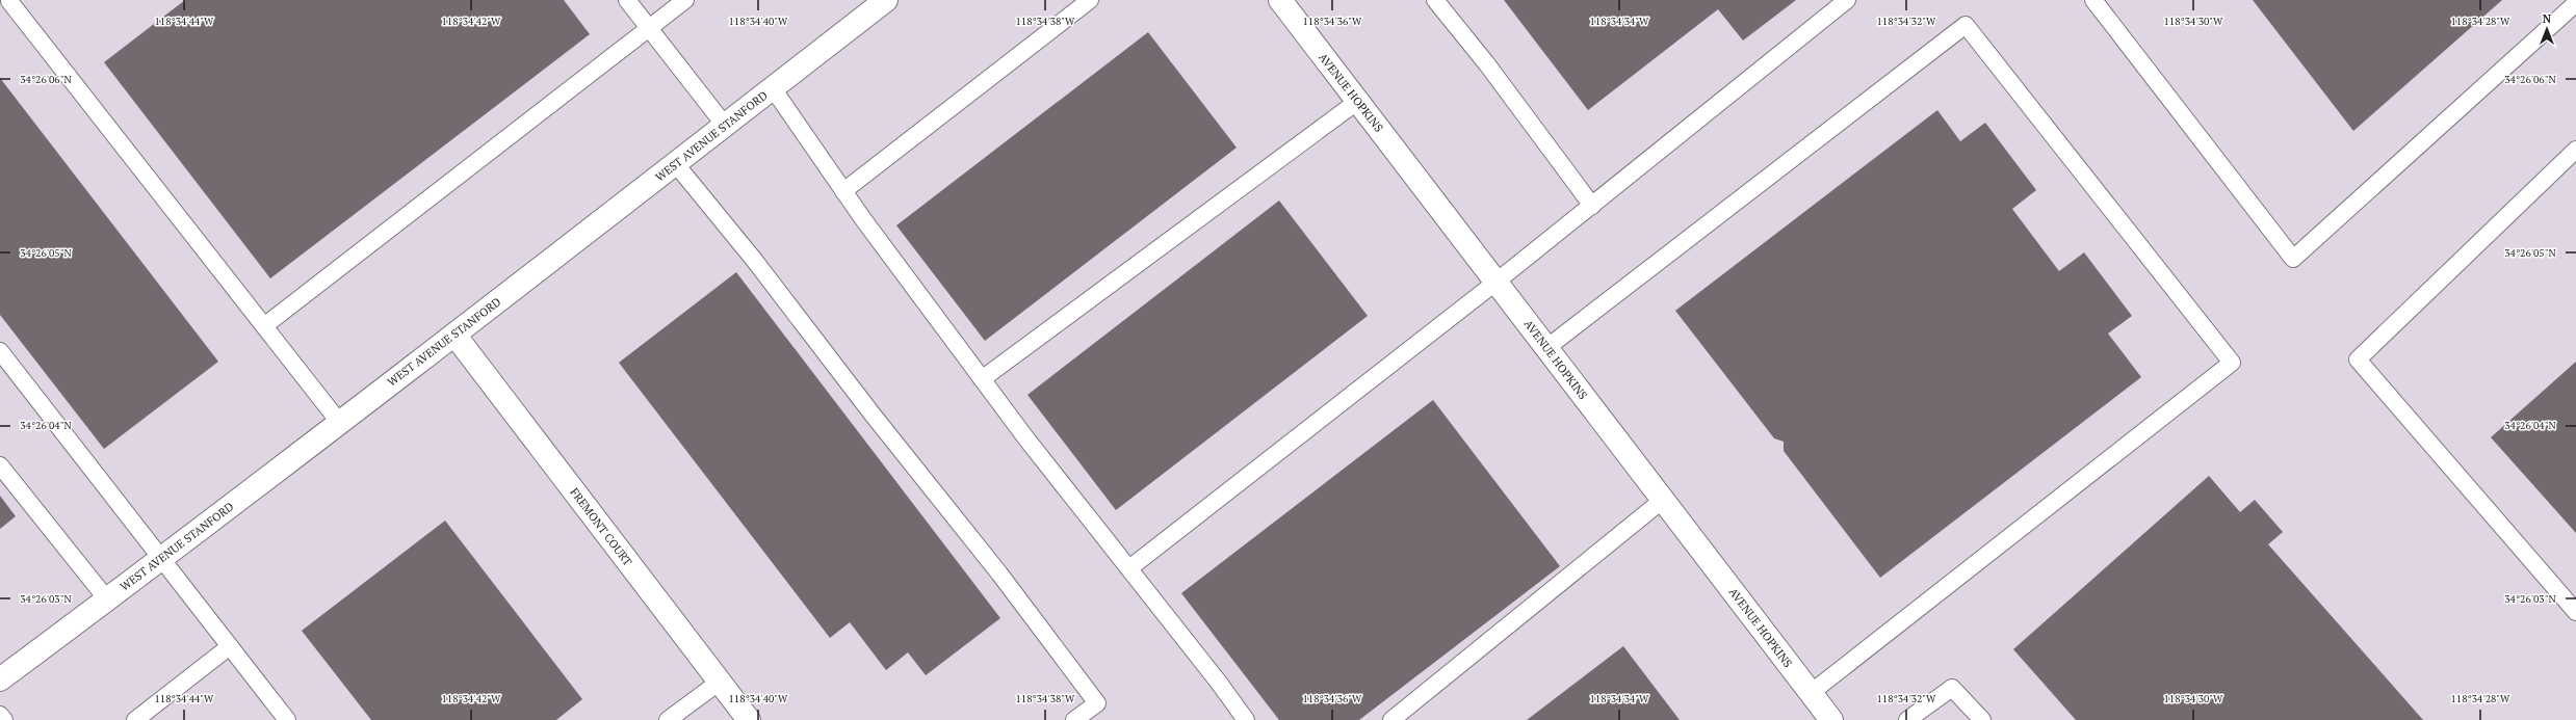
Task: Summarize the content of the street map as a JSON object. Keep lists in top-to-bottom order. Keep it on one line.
{"streets":{"street":["AVENUE HOPKINS","WEST AVENUE STANFORD","FREMONT COURT"]},"crossings":[["WEST AVENUE STANFORD","FREMONT COURT"]],"north":"top","coordinates":["118°34'44\"W","118°34'42\"W","118°34'40\"W","118°34'38\"W","118°34'36\"W","118°34'34\"W","118°34'32\"W","118°34'30\"W","118°34'28\"W","34°26'06\"N","34°26'05\"N","34°26'04\"N","34°26'03\"N"]}
